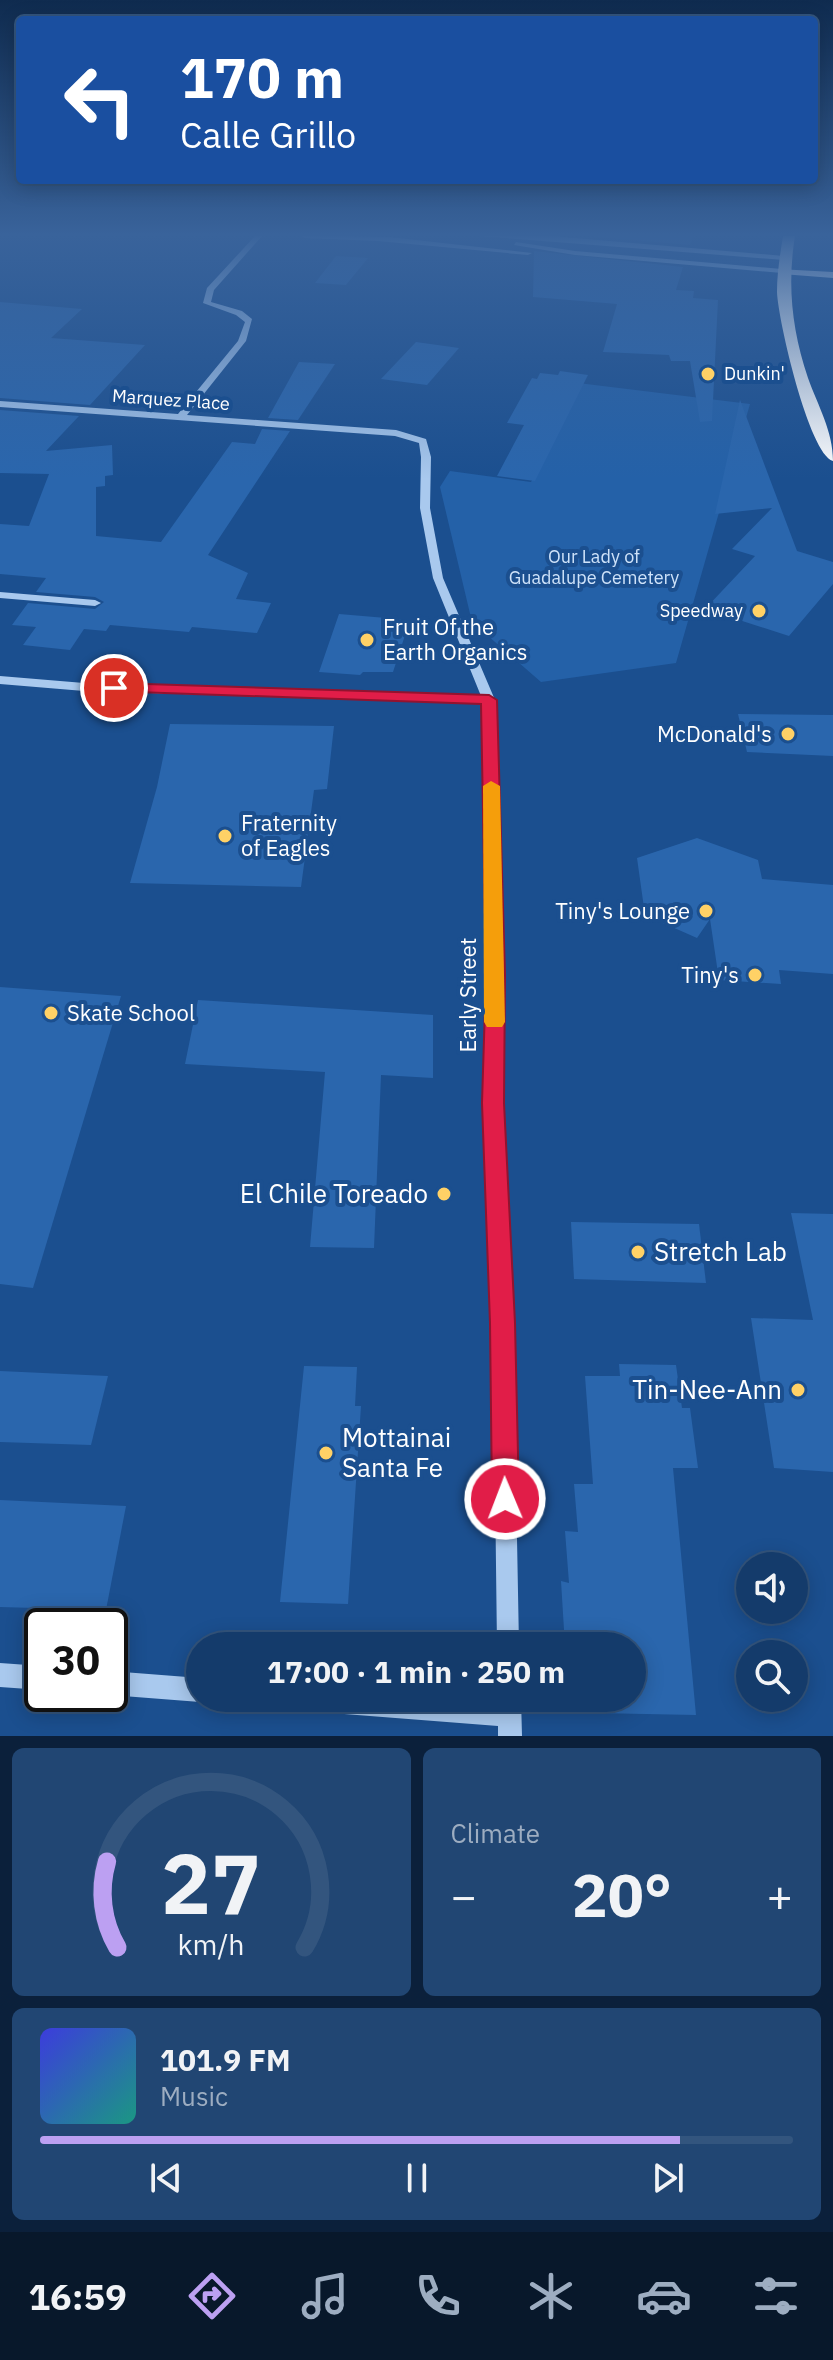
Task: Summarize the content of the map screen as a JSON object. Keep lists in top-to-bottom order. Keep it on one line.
{"streets":{"street":["Marquez Place","Early Street"]},"crossings":[["Marquez Place","Early Street"]],"parks":["Our Lady of Guadalupe Cemetery"],"places":["Dunkin'","Speedway","Fruit Of the Earth Organics","McDonald's","Fraternity of Eagles","Tiny's Lounge","Tiny's","Skate School","El Chile Toreado","Stretch Lab","Tin-Nee-Ann","Mottainai Santa Fe"],"page":{"turn":["170 m","Calle Grillo"],"limit":"30","trip":"17:00 · 1 min · 250 m","tile":"Climate","heat":["−","20°","+"],"song":["101.9 FM","Music"],"tabs":"16:59","gauge":["27","km/h"]}}
